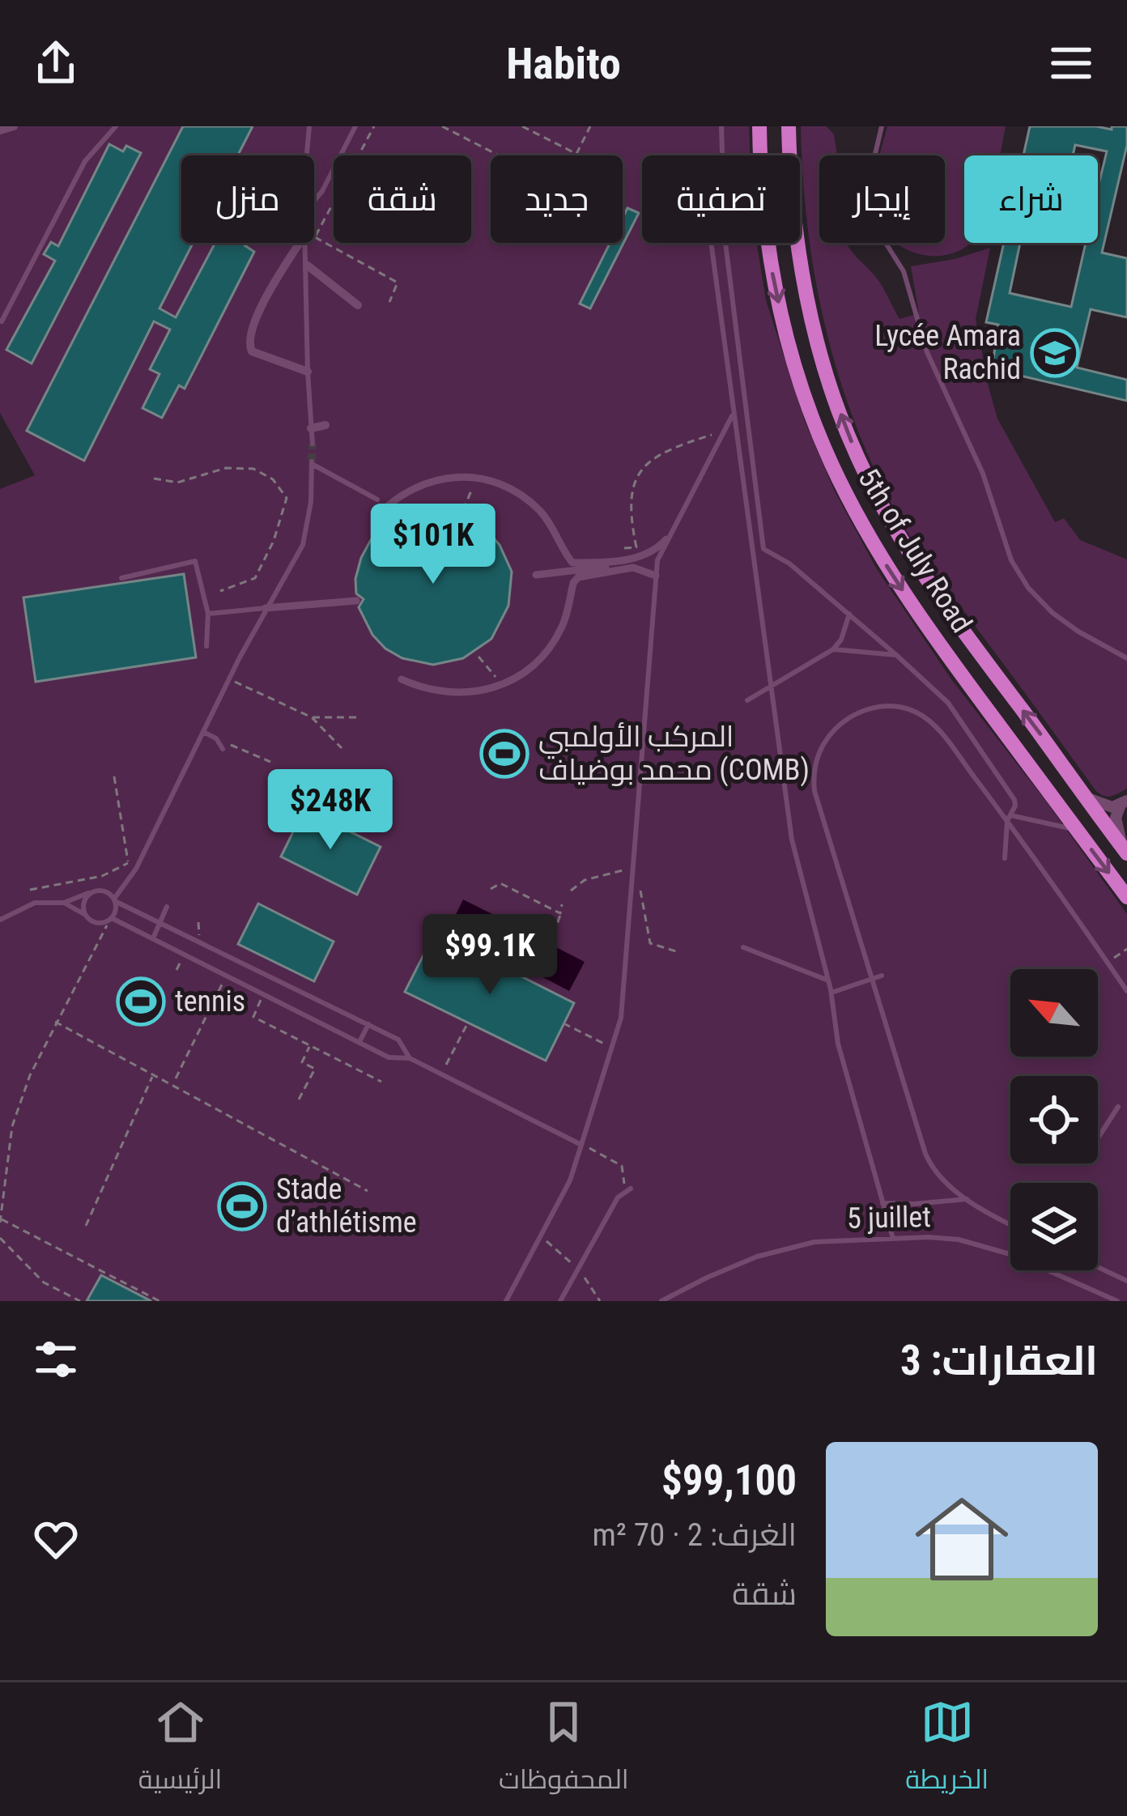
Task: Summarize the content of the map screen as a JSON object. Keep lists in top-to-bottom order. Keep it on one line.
{"streets":{"highway":["5th of July Road"],"lane":["5 juillet"]},"places":{"school or university":["Lycée Amara Rachid"],"sports":["المركب الأولمبي محمد بوضياف (COMB)","tennis","Stade d’athlétisme"]},"north":"top left","page":{"header":"Habito","chip":["شراء","إيجار","تصفية","جديد","شقة","منزل"],"price":["$101K","$248K","$99.1K"],"heading":"العقارات: 3","list":[{"name":"$99,100","note":"الغرف: 2 · 70 m² · شقة"}],"tabs":["الخريطة","المحفوظات","الرئيسية"]}}
